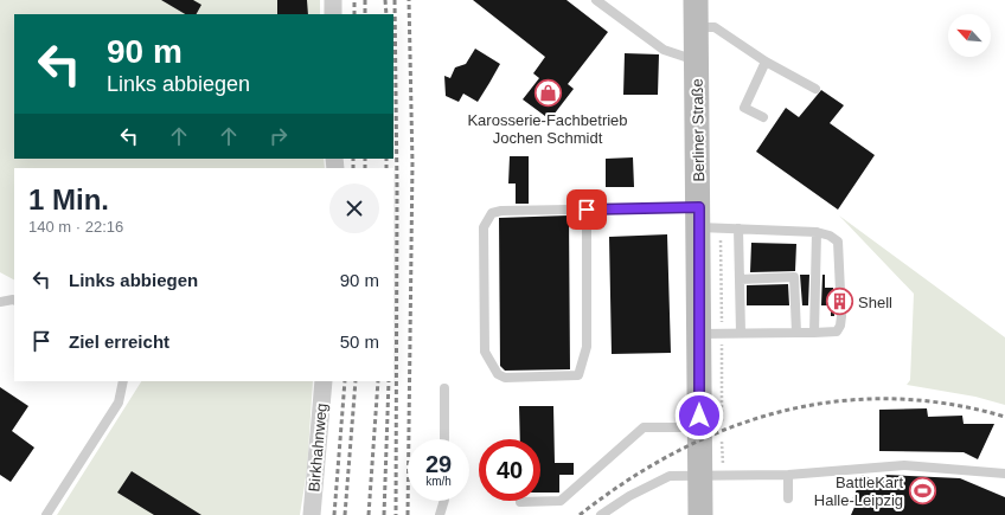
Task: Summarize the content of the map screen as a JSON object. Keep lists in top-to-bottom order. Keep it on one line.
{"streets":{"street":["Berliner Straße","Birkhahnweg"]},"places":{"shop":["Karosserie-Fachbetrieb Jochen Schmidt"],"building":["Shell"],"sports":["BattleKart Halle-Leipzig"]},"north":"top left","page":{"turn":["90 m","Links abbiegen"],"heading":["1 Min.","140 m · 22:16"],"list":[{"name":"Links abbiegen","value":"90 m"},{"name":"Ziel erreicht","value":"50 m"}],"speed":"29 km/h","limit":"40"}}
